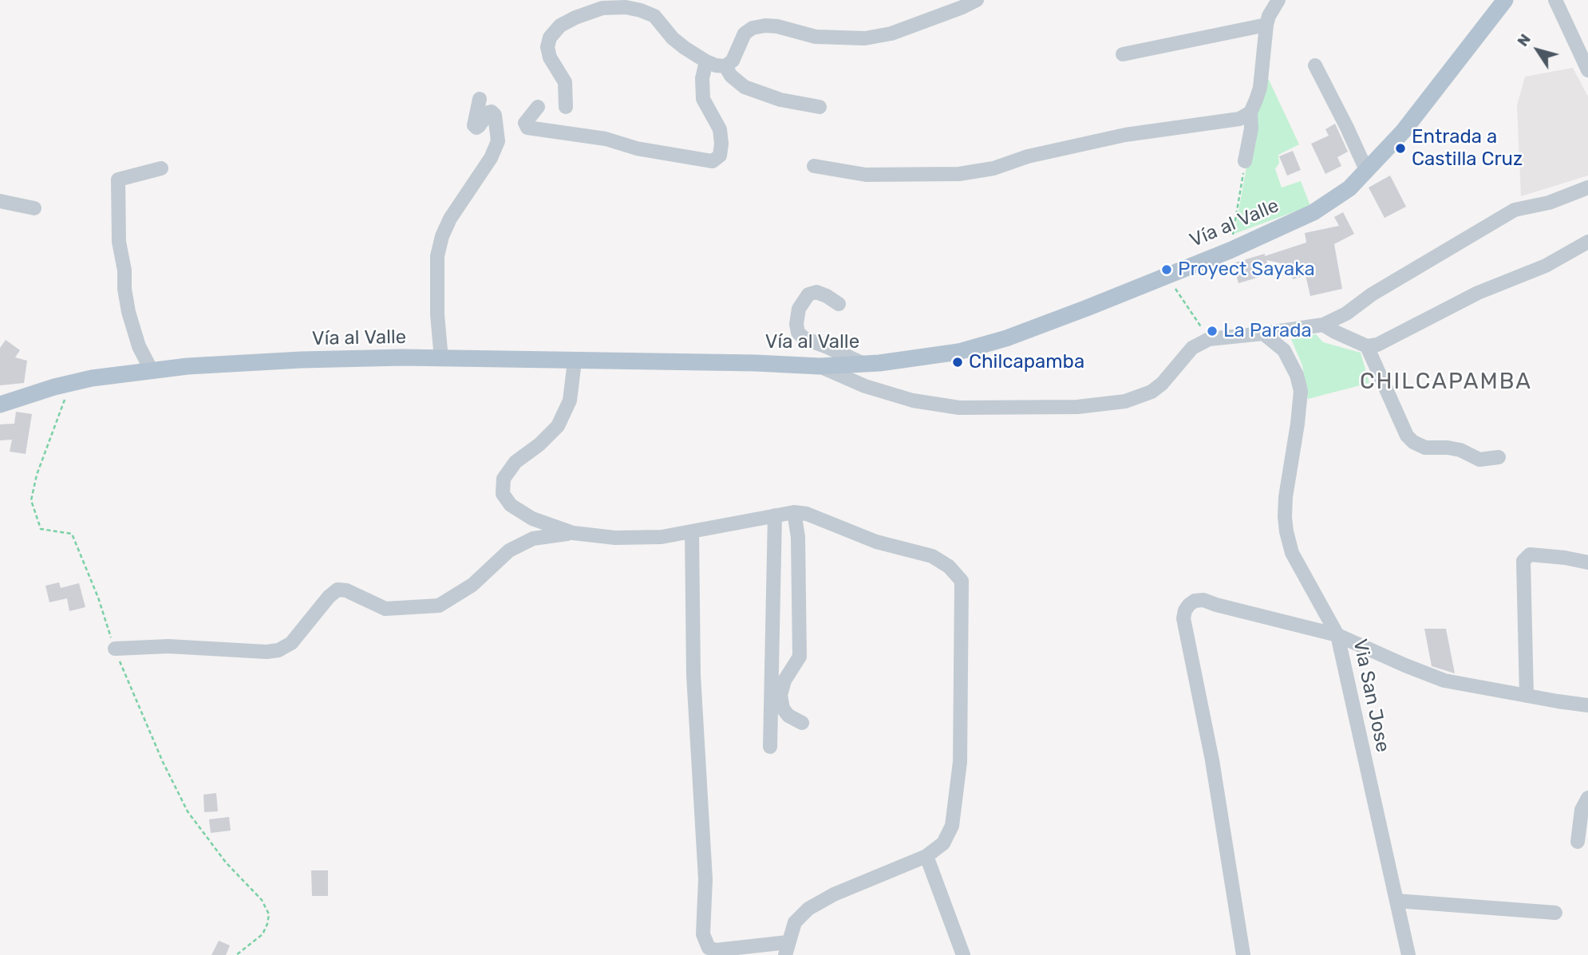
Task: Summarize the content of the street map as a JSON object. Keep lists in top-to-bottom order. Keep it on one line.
{"streets":{"main road":["Vía al Valle"],"street":["Via San Jose"]},"districts":["CHILCAPAMBA"],"places":["Entrada a Castilla Cruz","Proyect Sayaka","La Parada","Chilcapamba"],"north":"top left"}
